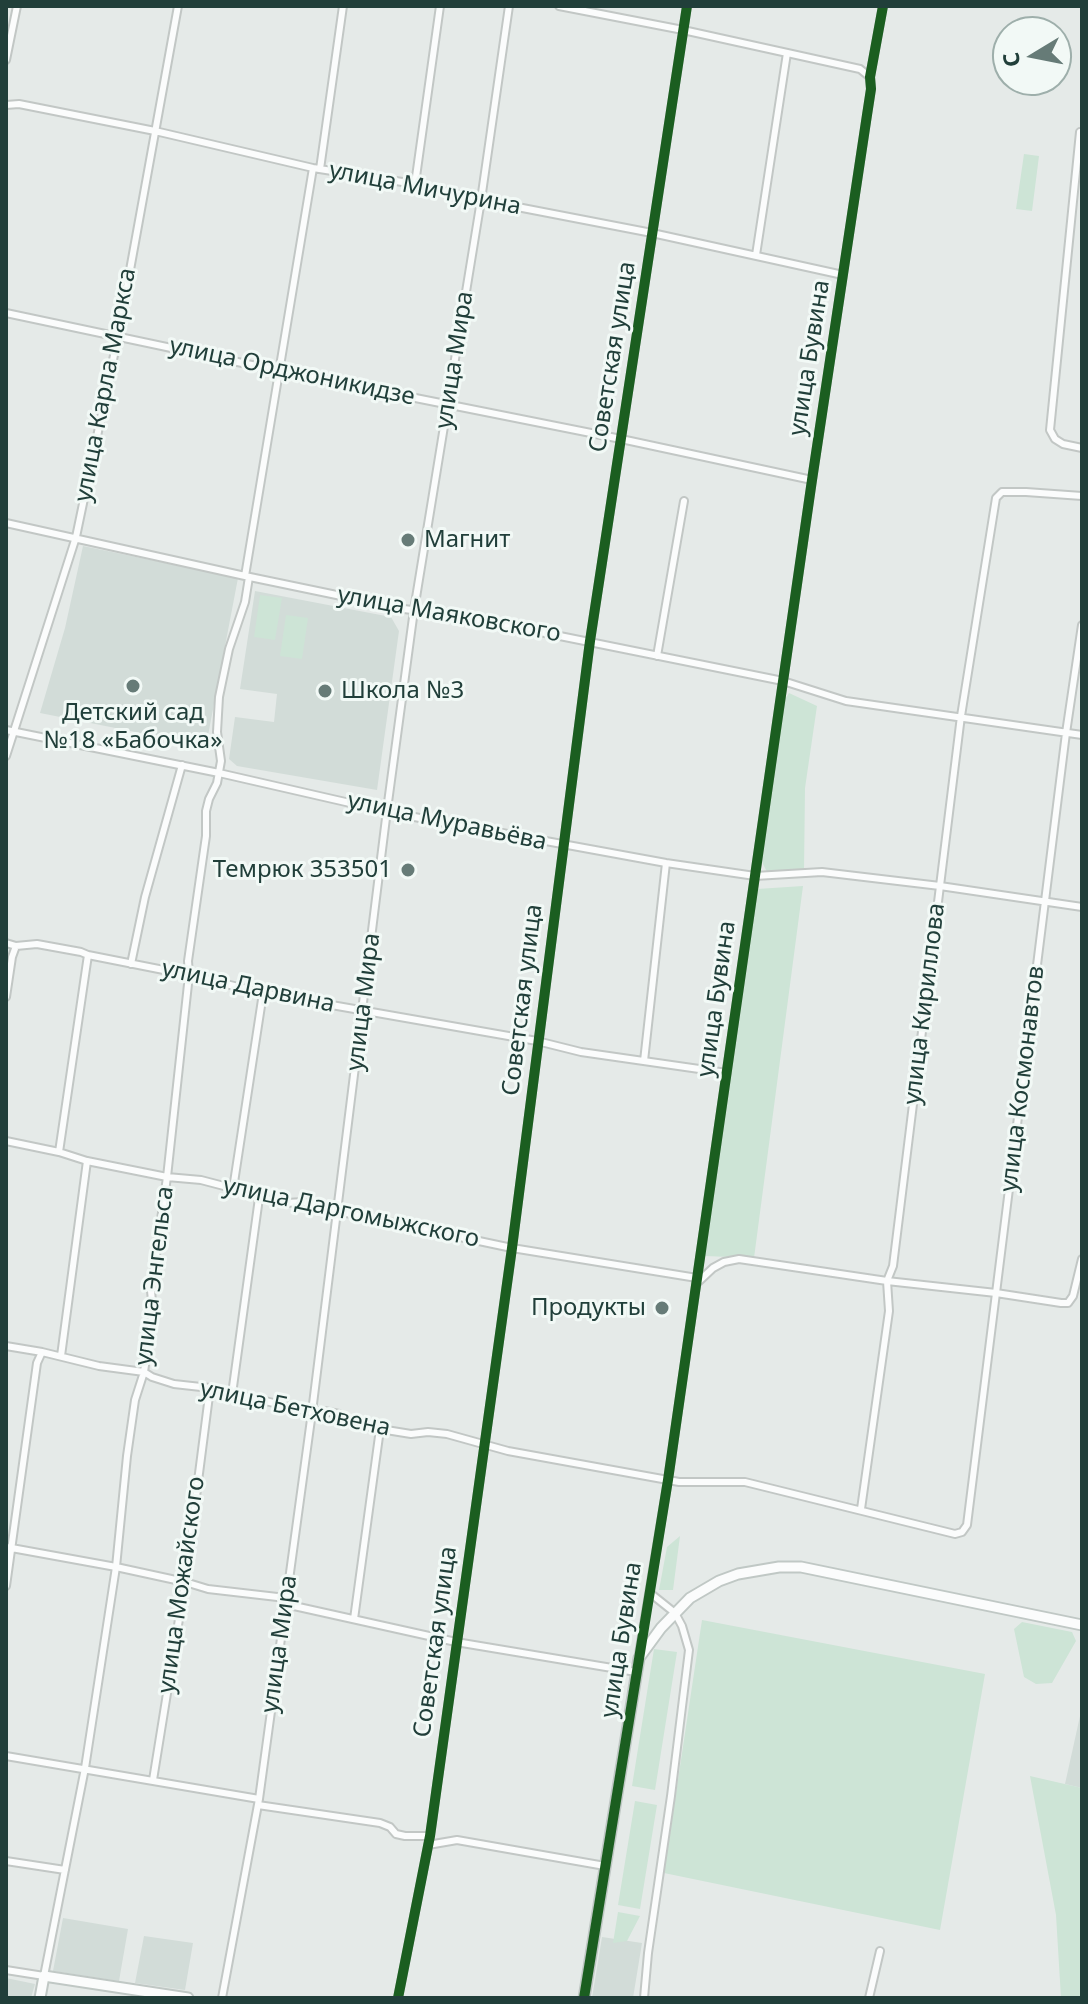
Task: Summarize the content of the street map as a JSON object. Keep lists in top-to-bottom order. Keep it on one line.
{"streets":{"street":["улица Мичурина","Советская улица","улица Бувина","улица Мира","улица Орджоникидзе","улица Карла Маркса","улица Маяковского","улица Муравьёва","улица Дарвина","улица Кириллова","улица Космонавтов","улица Даргомыжского","улица Энгельса","улица Бетховена","улица Можайского"]},"crossings":[["улица Мичурина","Советская улица"],["улица Мичурина","улица Бувина"],["улица Мичурина","улица Мира"],["улица Мичурина","улица Карла Маркса"],["улица Мичурина","улица Энгельса"],["Советская улица","улица Орджоникидзе"],["Советская улица","улица Маяковского"],["Советская улица","улица Муравьёва"],["Советская улица","улица Дарвина"],["Советская улица","улица Даргомыжского"],["Советская улица","улица Бетховена"],["улица Бувина","улица Орджоникидзе"],["улица Бувина","улица Маяковского"],["улица Бувина","улица Муравьёва"],["улица Бувина","улица Дарвина"],["улица Бувина","улица Даргомыжского"],["улица Бувина","улица Бетховена"],["улица Мира","улица Орджоникидзе"],["улица Мира","улица Маяковского"],["улица Мира","улица Муравьёва"],["улица Мира","улица Дарвина"],["улица Мира","улица Даргомыжского"],["улица Мира","улица Бетховена"],["улица Орджоникидзе","улица Карла Маркса"],["улица Орджоникидзе","улица Энгельса"],["улица Карла Маркса","улица Маяковского"],["улица Карла Маркса","улица Муравьёва"],["улица Маяковского","улица Кириллова"],["улица Маяковского","улица Космонавтов"],["улица Маяковского","улица Энгельса"],["улица Муравьёва","улица Кириллова"],["улица Муравьёва","улица Космонавтов"],["улица Муравьёва","улица Энгельса"],["улица Дарвина","улица Энгельса"],["улица Кириллова","улица Бетховена"],["улица Космонавтов","улица Бетховена"],["улица Даргомыжского","улица Энгельса"],["улица Энгельса","улица Бетховена"],["улица Бетховена","улица Можайского"]],"places":["Магнит","Детский сад №18 «Бабочка»","Школа №3","Темрюк 353501","Продукты"],"north":"left"}
